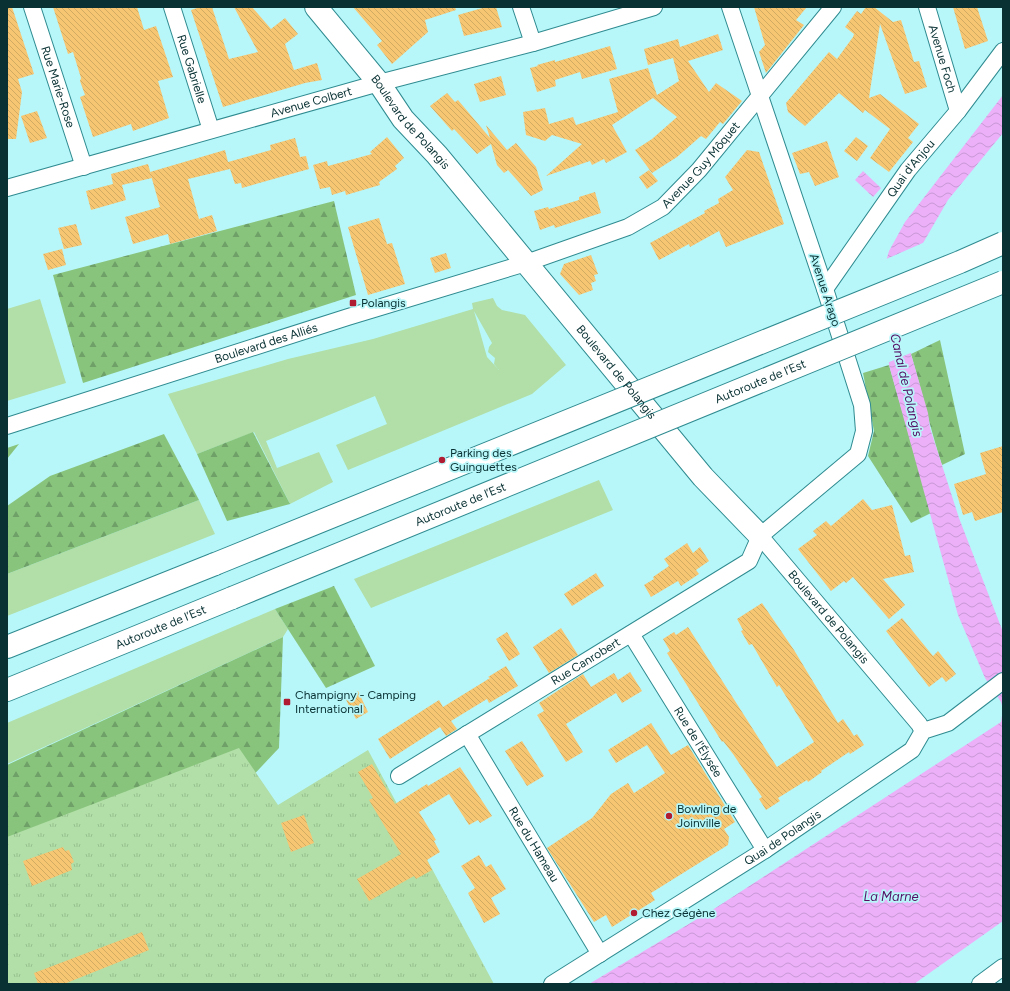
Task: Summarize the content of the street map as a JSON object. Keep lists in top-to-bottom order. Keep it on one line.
{"streets":{"main road":["Boulevard de Polangis","Autoroute de l’Est"],"street":["Avenue Foch","Rue Gabrielle","Rue Marie-Rose","Avenue Colbert","Avenue Guy Môquet","Quai d'Anjou","Avenue Arago","Boulevard des Alliés","Rue Canrobert","Rue de l'Élysée","Quai de Polangis","Rue du Hameau"]},"crossings":[["Avenue Foch","Quai d'Anjou"],["Rue Gabrielle","Avenue Colbert"],["Rue Marie-Rose","Avenue Colbert"],["Avenue Colbert","Boulevard de Polangis"],["Boulevard de Polangis","Avenue Guy Môquet"],["Boulevard de Polangis","Avenue Arago"],["Boulevard de Polangis","Boulevard des Alliés"],["Boulevard de Polangis","Rue Canrobert"],["Boulevard de Polangis","Quai de Polangis"],["Avenue Guy Môquet","Avenue Arago"],["Avenue Guy Môquet","Boulevard des Alliés"],["Quai d'Anjou","Avenue Arago"],["Avenue Arago","Rue Canrobert"],["Rue Canrobert","Rue de l'Élysée"],["Rue Canrobert","Rue du Hameau"],["Rue de l'Élysée","Quai de Polangis"],["Quai de Polangis","Rue du Hameau"]],"water":["Canal de Polangis","La Marne"],"places":{"transit":["Polangis","Champigny - Camping International"],"other":["Parking des Guinguettes","Bowling de Joinville","Chez Gégène"]}}
